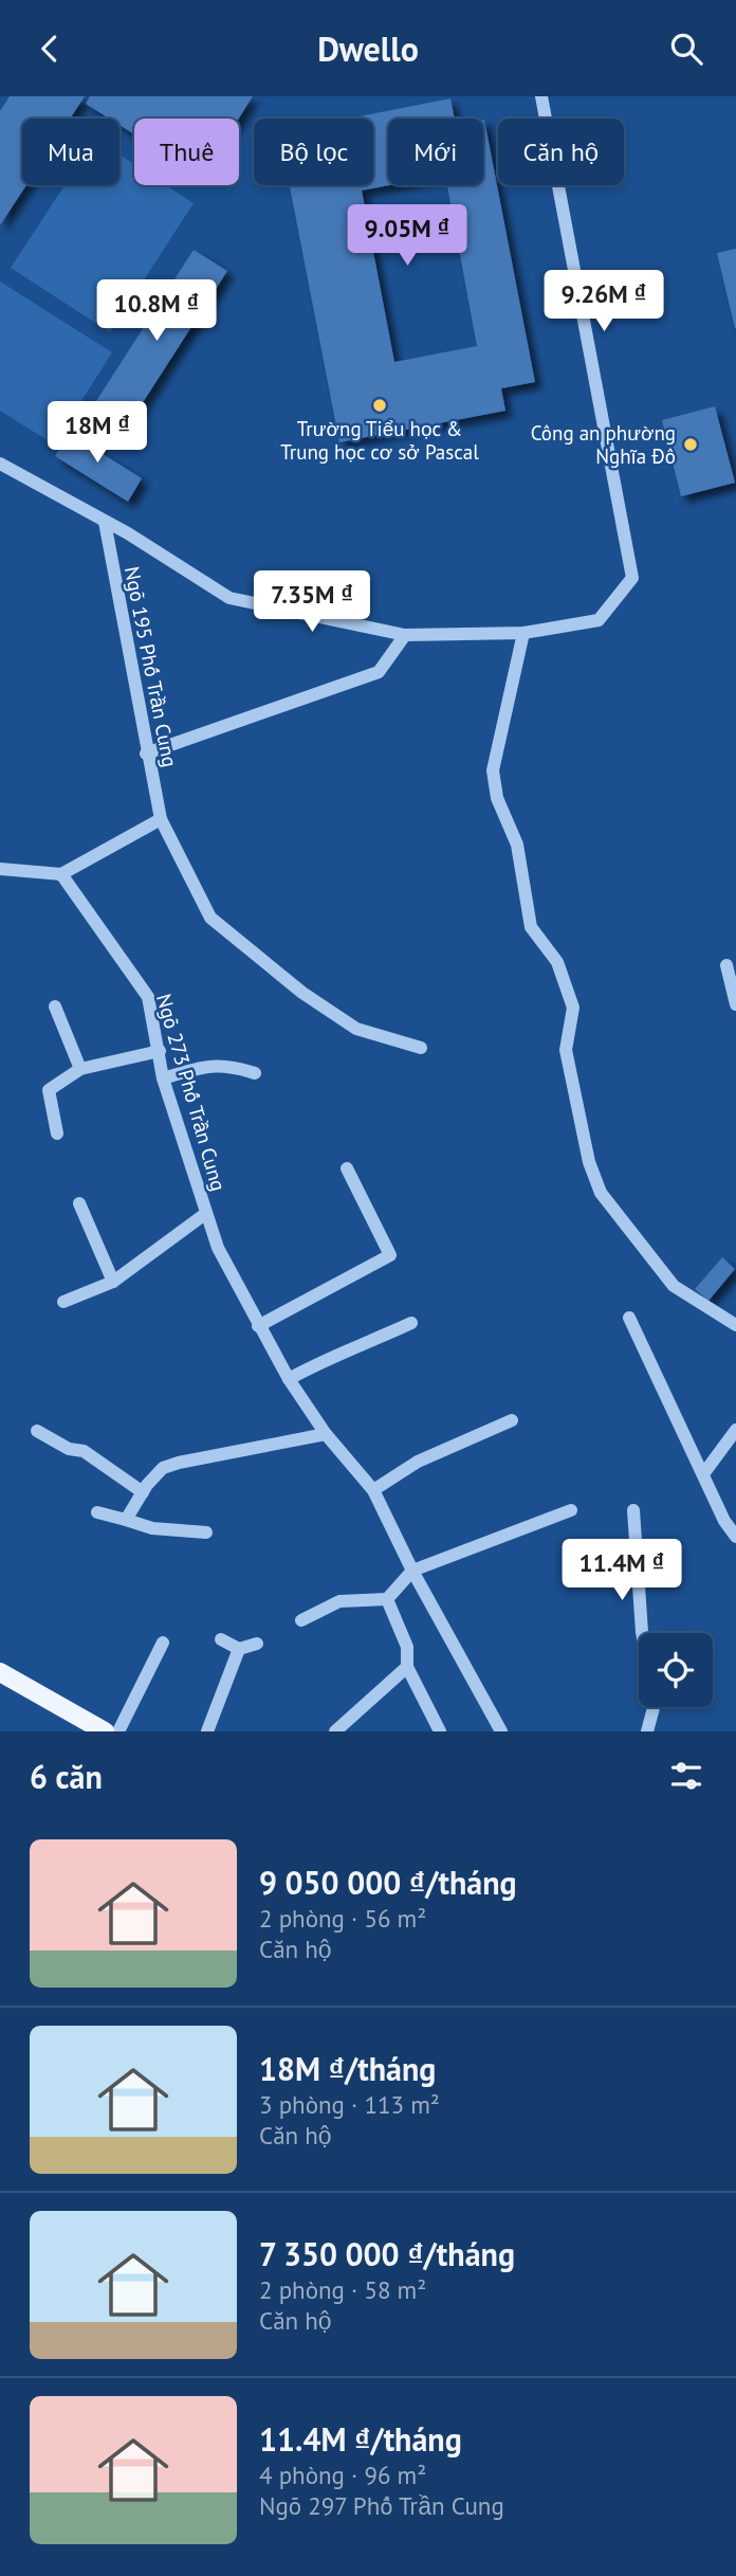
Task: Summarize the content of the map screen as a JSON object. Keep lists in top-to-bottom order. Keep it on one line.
{"streets":{"street":["Ngõ 195 Phố Trần Cung","Ngõ 273 Phố Trần Cung"]},"places":["Trường Tiểu học & Trung học cơ sở Pascal","Công an phường Nghĩa Đô"],"page":{"header":"Dwello","chip":["Mua","Thuê","Bộ lọc","Mới","Căn hộ"],"price":["9.05M ₫","9.26M ₫","10.8M ₫","18M ₫","7.35M ₫","11.4M ₫"],"heading":"6 căn","list":[{"name":"9 050 000 ₫/tháng","note":"2 phòng · 56 m² · Căn hộ"},{"name":"18M ₫/tháng","note":"3 phòng · 113 m² · Căn hộ"},{"name":"7 350 000 ₫/tháng","note":"2 phòng · 58 m² · Căn hộ"},{"name":"11.4M ₫/tháng","note":"4 phòng · 96 m² · Ngõ 297 Phố Trần Cung"}]}}
